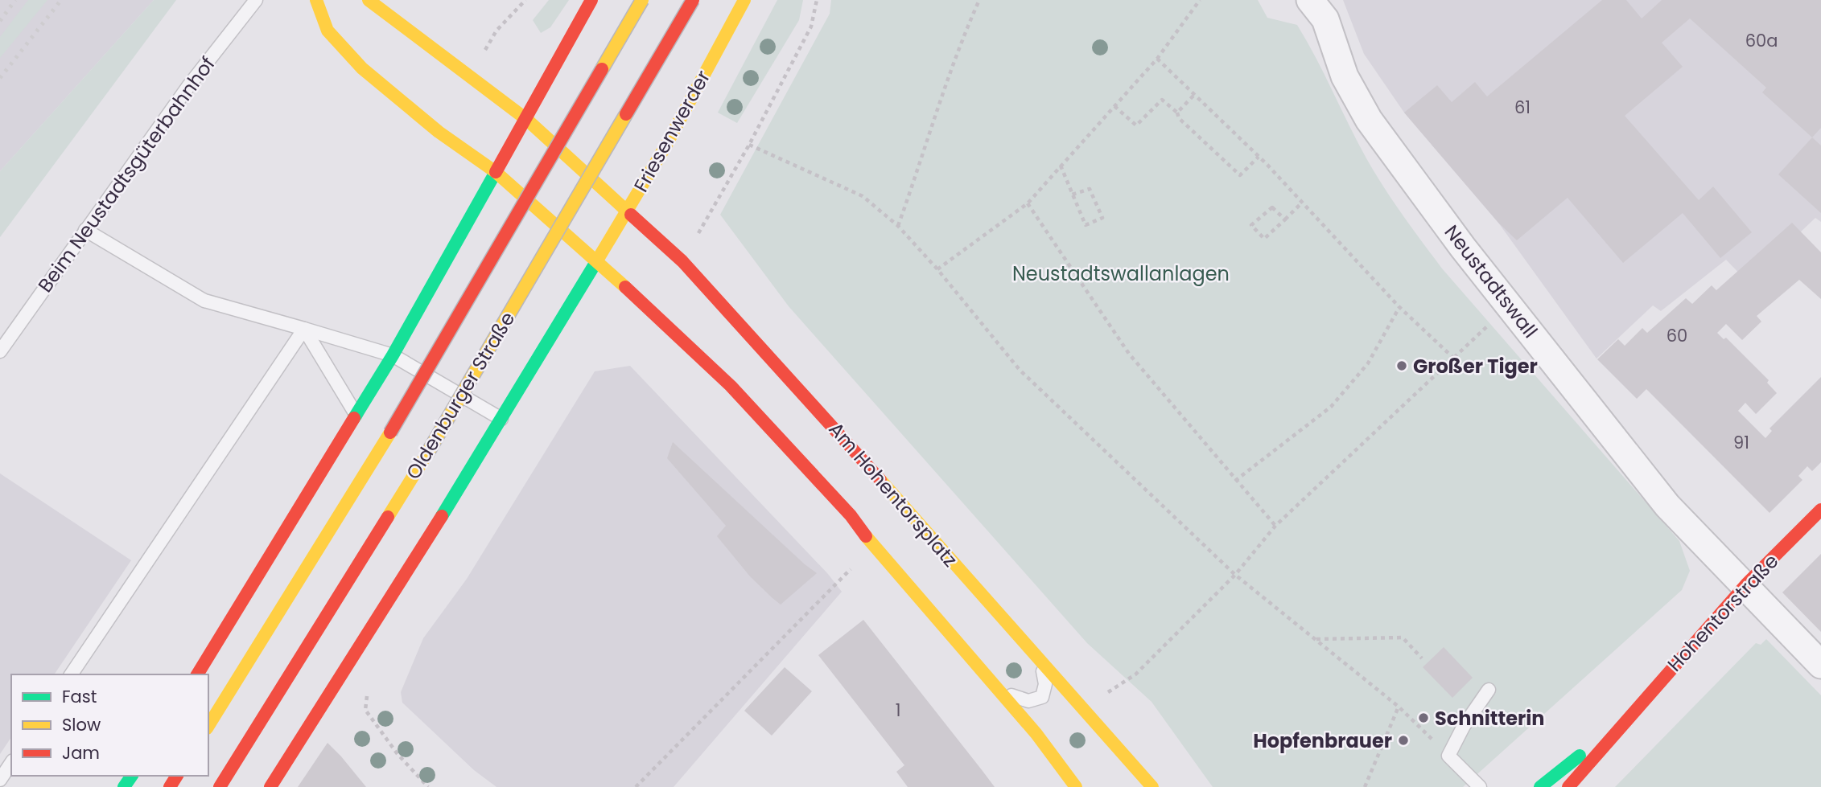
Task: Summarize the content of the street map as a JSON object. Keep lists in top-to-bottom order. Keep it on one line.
{"streets":{"main road":["Friesenwerder","Oldenburger Straße","Am Hohentorsplatz","Hohentorstraße"],"street":["Neustadtswall"],"lane":["Beim Neustadtsgüterbahnhof"]},"crossings":[["Friesenwerder","Am Hohentorsplatz"],["Neustadtswall","Hohentorstraße"]],"parks":["Neustadtswallanlagen"],"places":["Großer Tiger","Schnitterin","Hopfenbrauer"],"house_numbers":["60a","61","60","91","1"],"legend":["Fast","Slow","Jam"]}
